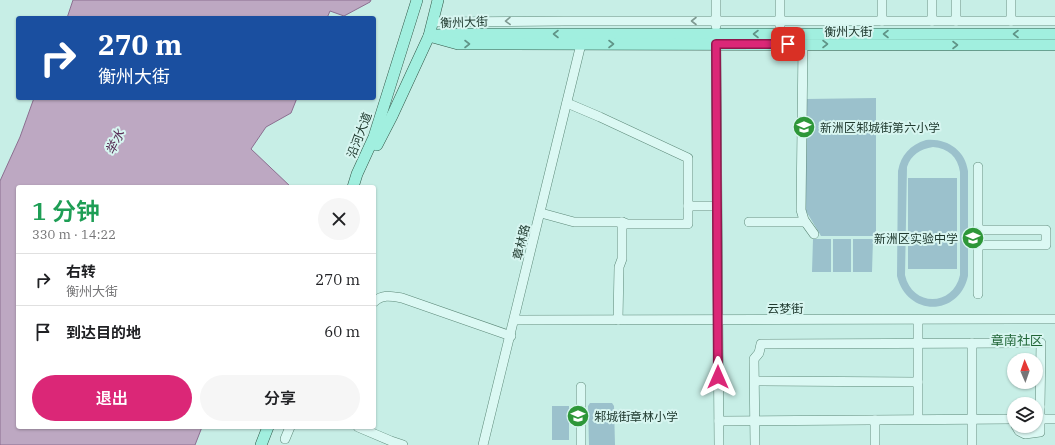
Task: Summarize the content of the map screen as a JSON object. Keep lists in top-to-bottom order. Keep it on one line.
{"streets":{"main road":["衡州大街","沿河大道"],"street":["章林路","云梦街"]},"crossings":[["衡州大街","章林路"],["章林路","云梦街"]],"districts":["章南社区"],"water":["举水"],"places":{"school or university":["新洲区邾城街第六小学","新洲区实验中学","邾城街章林小学"]},"north":"top","page":{"turn":["270 m","衡州大街"],"heading":["1 分钟","330 m · 14:22"],"list":[{"name":"右转","note":"衡州大街","value":"270 m"},{"name":"到达目的地","value":"60 m"}],"buttons":["退出","分享"]}}
